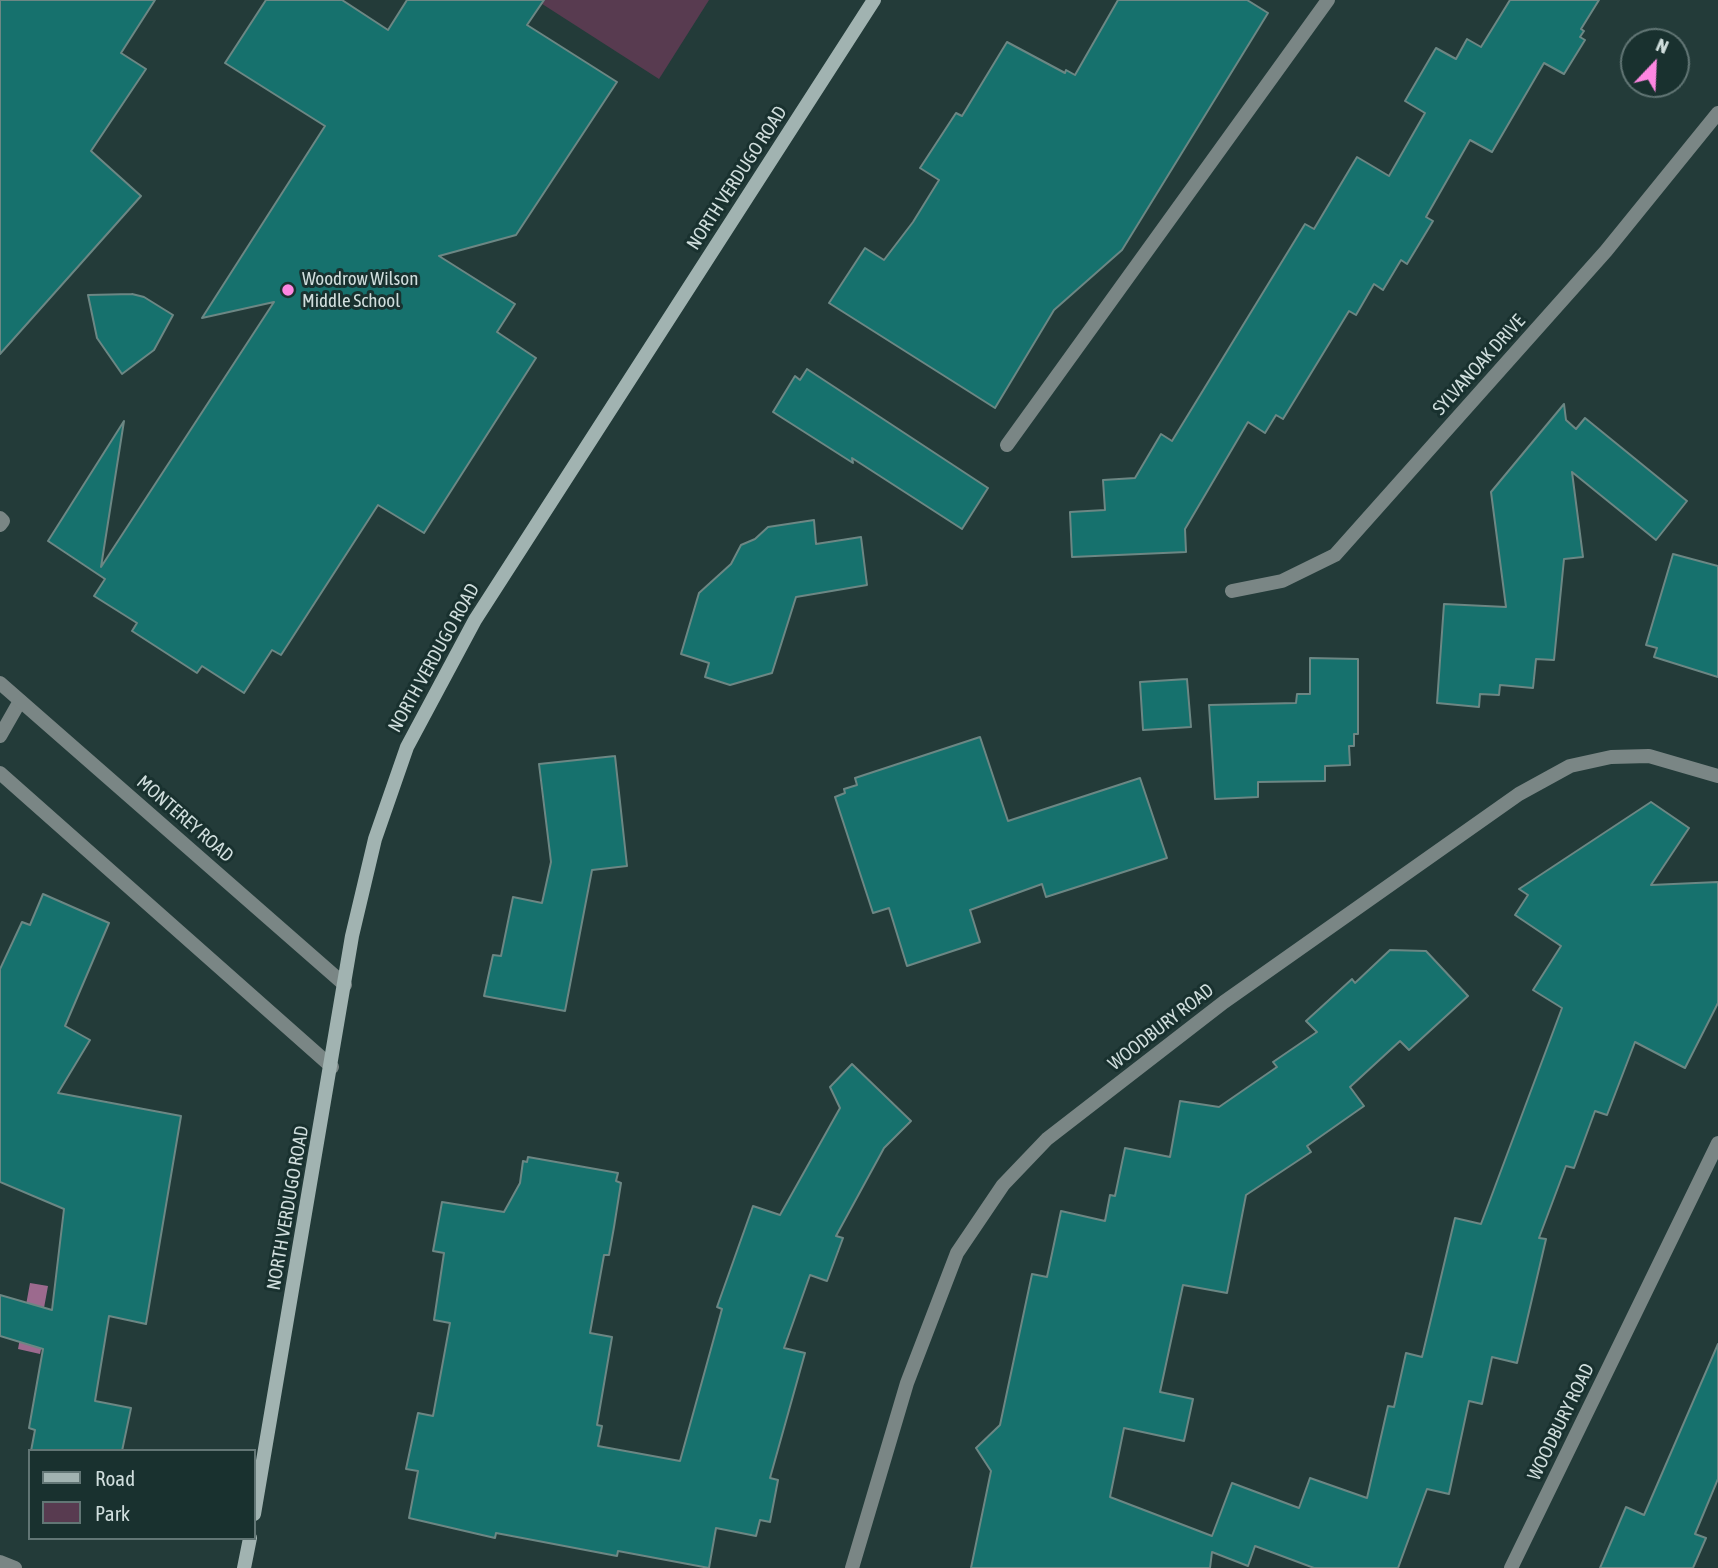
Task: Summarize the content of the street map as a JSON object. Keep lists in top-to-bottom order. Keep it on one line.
{"streets":{"main road":["NORTH VERDUGO ROAD"],"street":["SYLVANOAK DRIVE","MONTEREY ROAD","WOODBURY ROAD"]},"crossings":[["NORTH VERDUGO ROAD","MONTEREY ROAD"]],"places":["Woodrow Wilson Middle School"],"legend":["Road","Park"],"north":"top right"}
